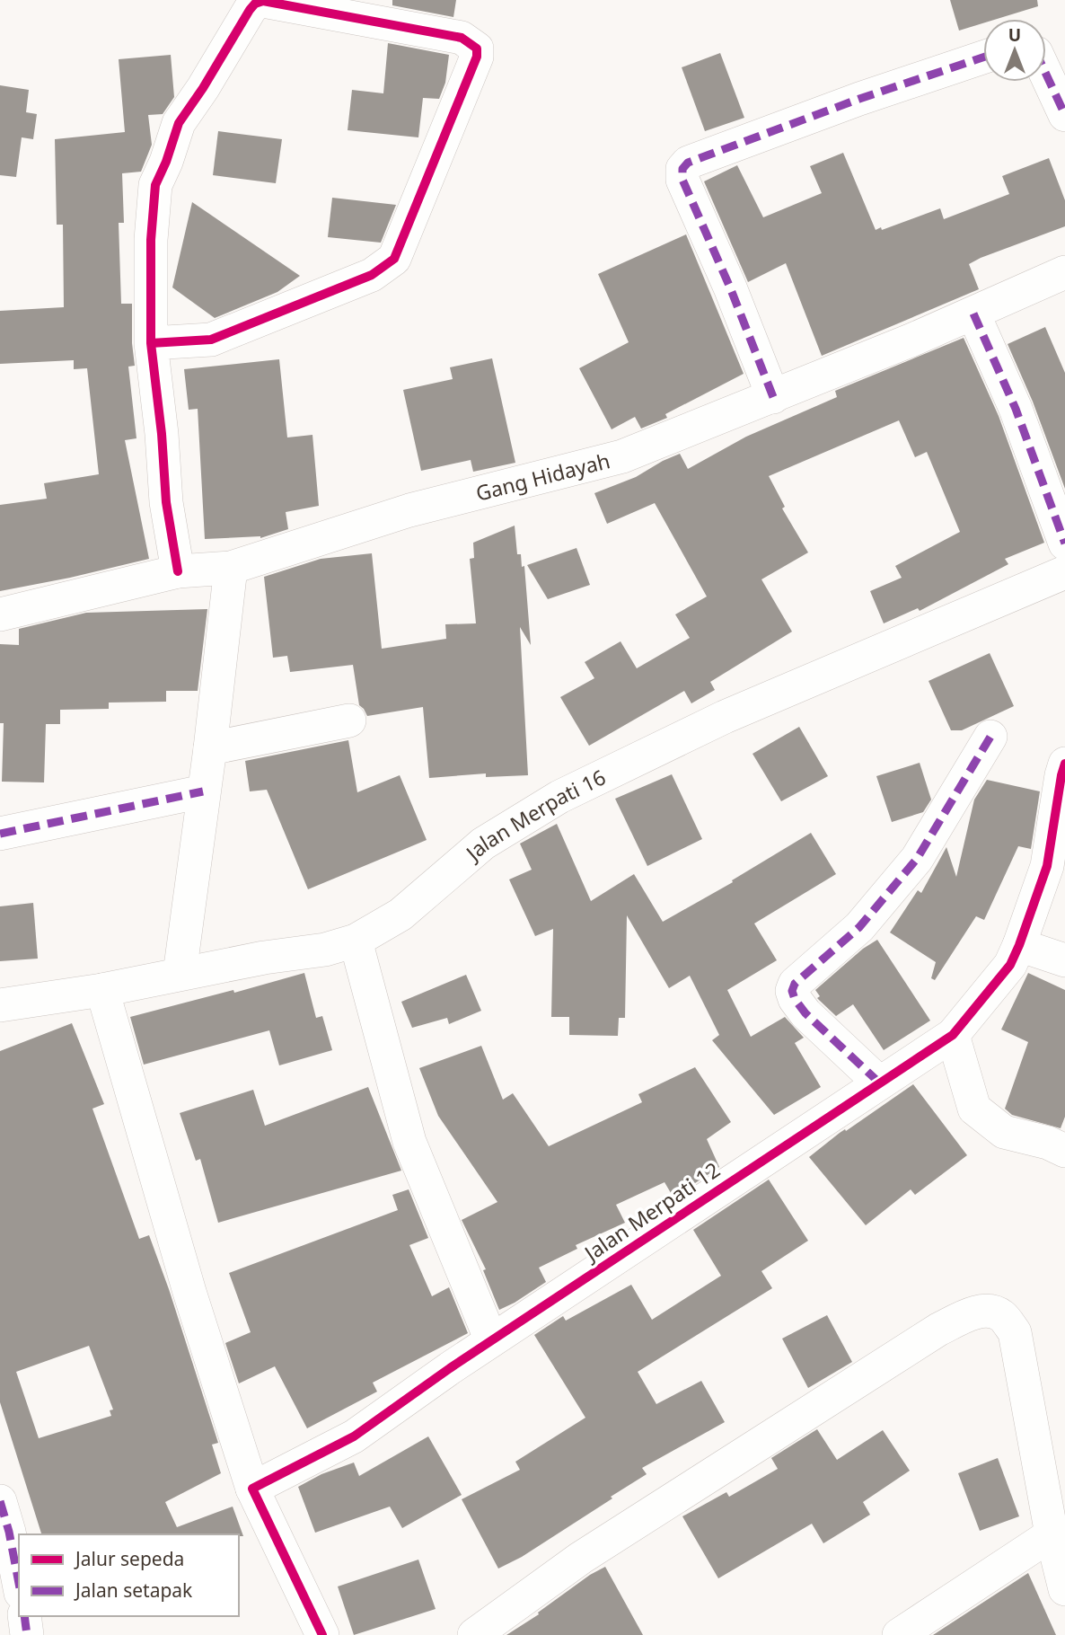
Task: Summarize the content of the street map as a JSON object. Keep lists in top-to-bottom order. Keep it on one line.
{"streets":{"street":["Gang Hidayah","Jalan Merpati 16","Jalan Merpati 12"]},"legend":["Jalur sepeda","Jalan setapak"],"north":"top"}
